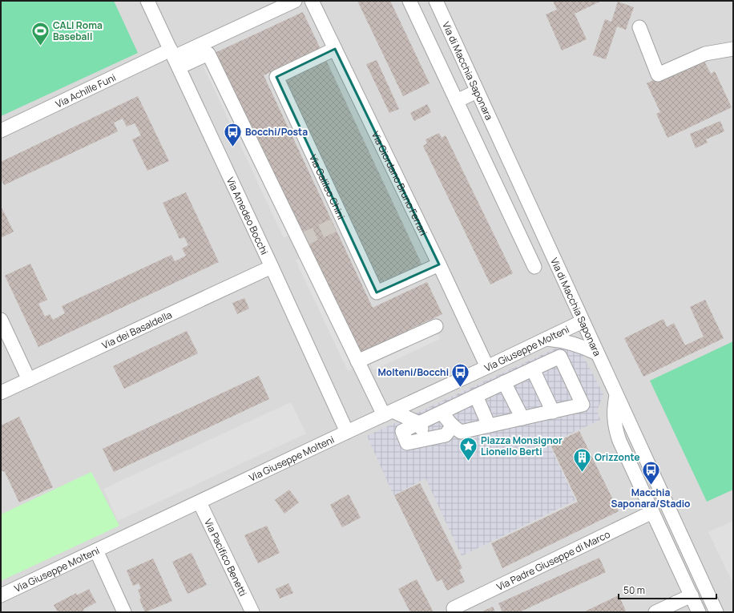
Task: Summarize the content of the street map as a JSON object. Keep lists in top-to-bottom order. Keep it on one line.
{"streets":{"street":["Via di Macchia Saponara","Via Achille Funi","Via Giordano Bruno Ferrari","Via Galileo Chini","Via Amedeo Bocchi","Via dei Basaldella","Via Giuseppe Molteni","Via Pacifico Benetti","Via Padre Giuseppe di Marco"]},"crossings":[["Via di Macchia Saponara","Via Giuseppe Molteni"],["Via Achille Funi","Via Amedeo Bocchi"],["Via Giordano Bruno Ferrari","Via Galileo Chini"],["Via Giordano Bruno Ferrari","Via Giuseppe Molteni"],["Via Amedeo Bocchi","Via dei Basaldella"],["Via Amedeo Bocchi","Via Giuseppe Molteni"],["Via Giuseppe Molteni","Via Pacifico Benetti"]],"places":{"sports":["CALI Roma Baseball"],"bus stop":["Bocchi/Posta","Molteni/Bocchi","Macchia Saponara/Stadio"],"place":["Piazza Monsignor Lionello Berti"],"building":["Orizzonte"]},"scale_bar":"50 m"}
